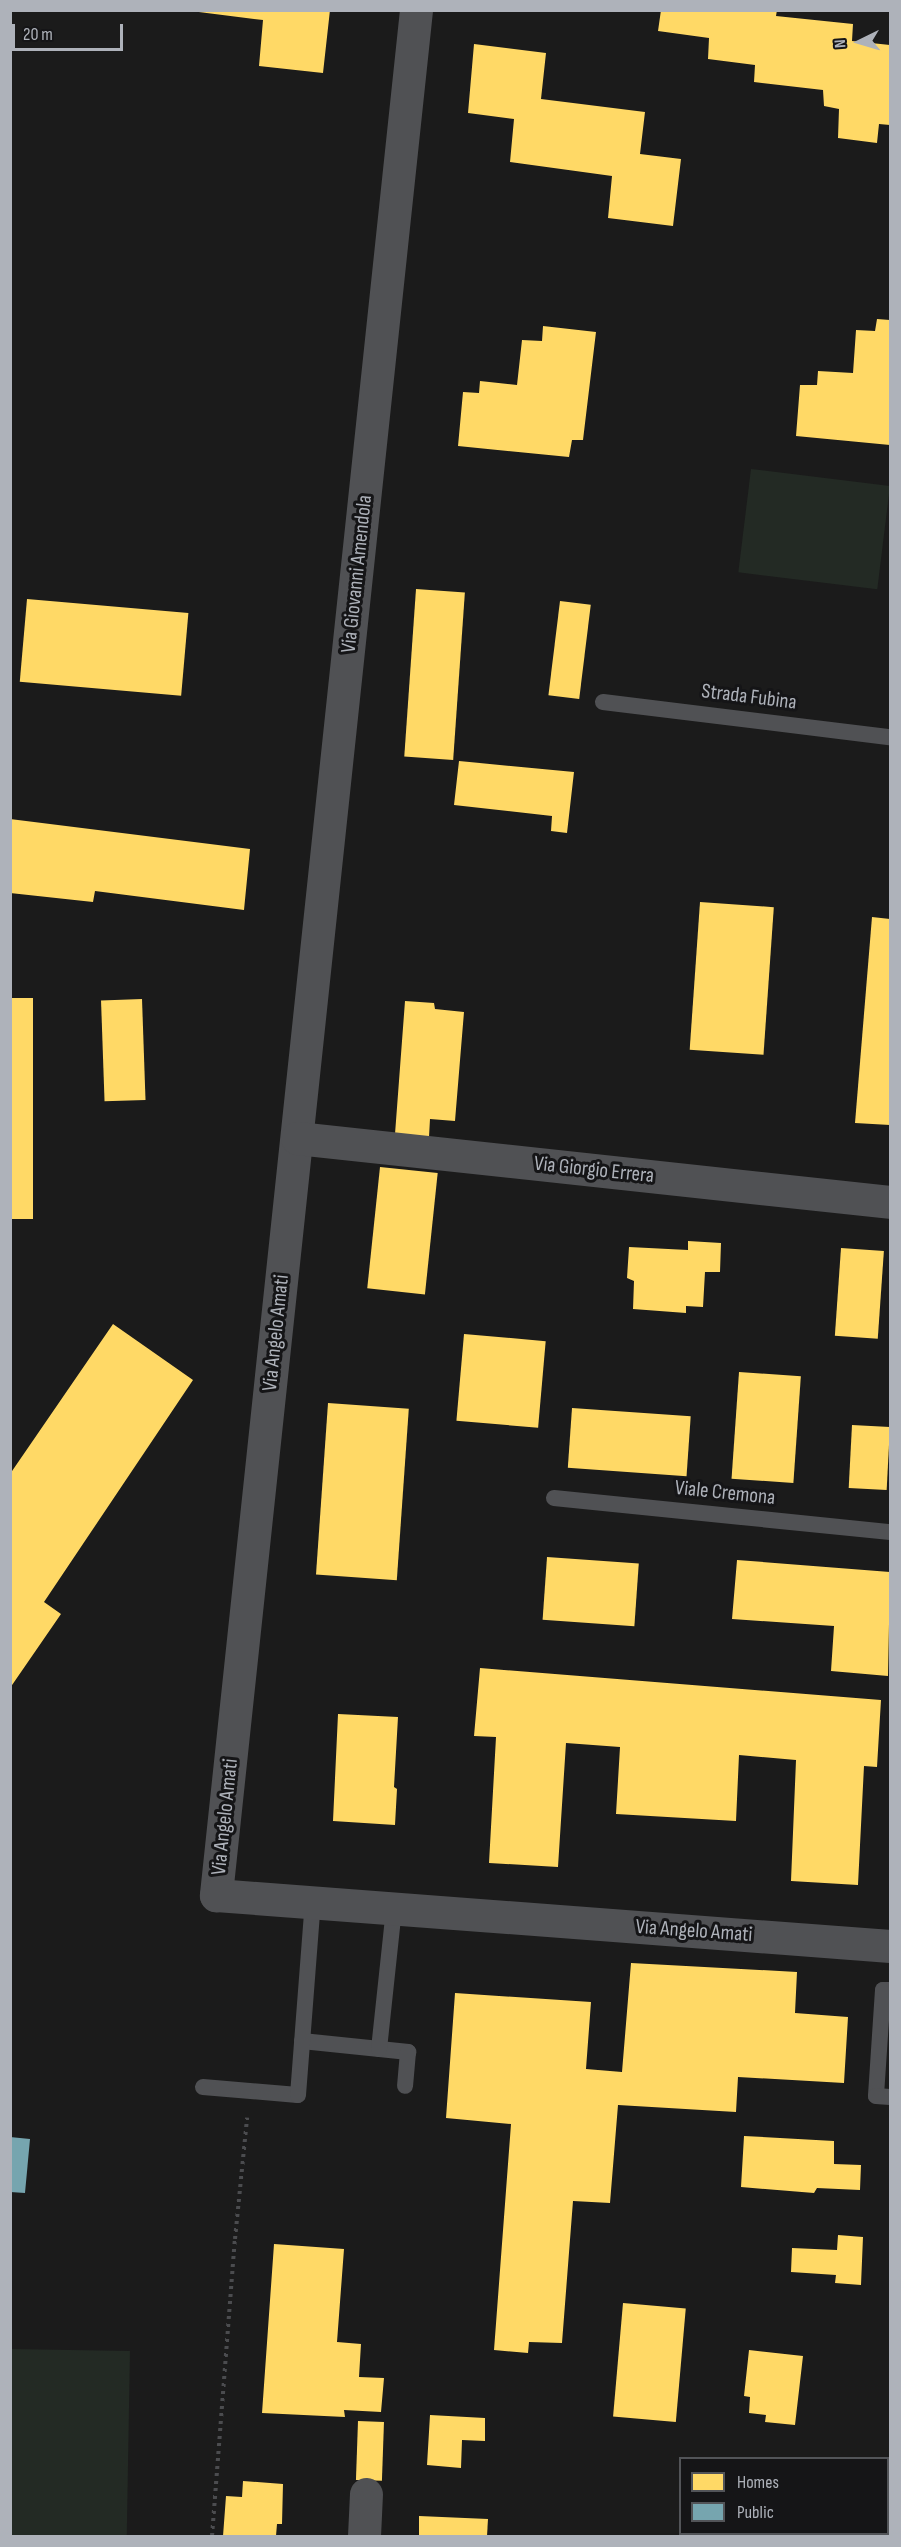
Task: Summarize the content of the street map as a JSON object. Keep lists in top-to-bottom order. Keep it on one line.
{"streets":{"street":["Via Giovanni Amendola","Via Giorgio Errera","Via Angelo Amati"],"lane":["Strada Fubina","Viale Cremona"]},"crossings":[["Via Giovanni Amendola","Via Giorgio Errera"],["Via Giovanni Amendola","Via Angelo Amati"],["Via Giorgio Errera","Via Angelo Amati"]],"legend":["Homes","Public"],"scale_bar":"20 m","north":"left"}
